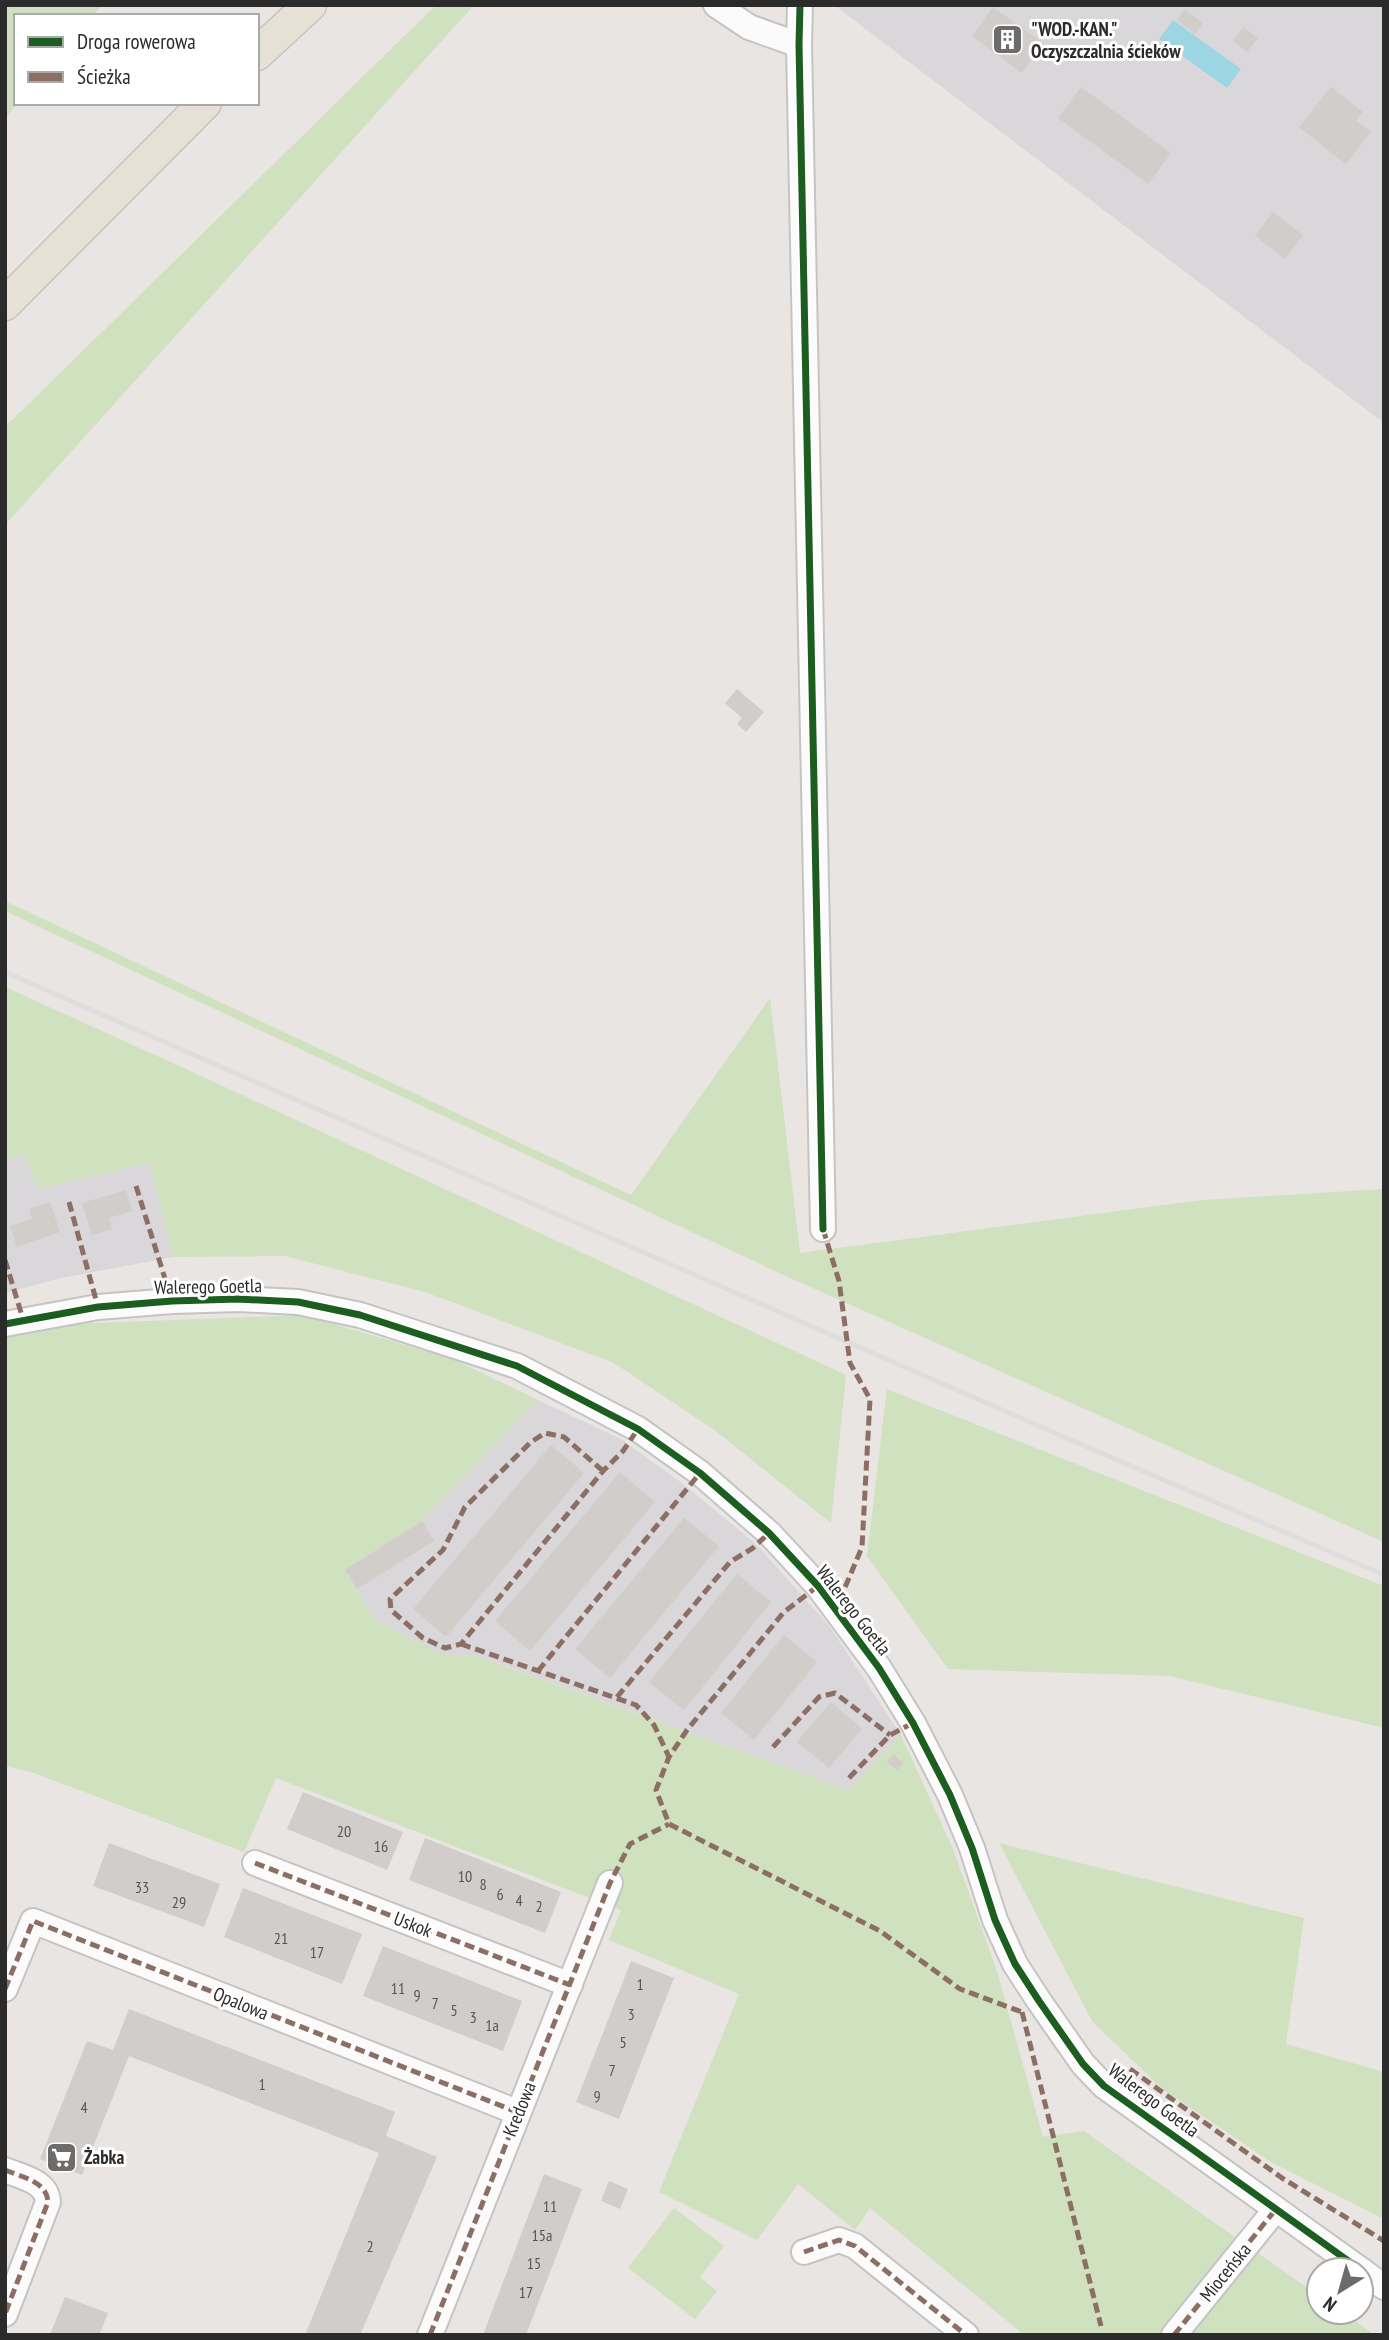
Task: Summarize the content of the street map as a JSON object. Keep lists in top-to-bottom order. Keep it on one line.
{"streets":{"street":["Walerego Goetla","Uskok","Opalowa","Kredowa","Mioceńska"]},"crossings":[["Walerego Goetla","Mioceńska"],["Uskok","Kredowa"],["Opalowa","Kredowa"]],"places":{"building":["\"WOD.-KAN.\" Oczyszczalnia ścieków"],"supermarket":["Żabka"]},"house_numbers":["20","16","10","8","33","6","4","29","2","21","17","1","11","9","7","5","3","3","1a","5","7","1","9","4","11","15a","2","15","17"],"legend":["Droga rowerowa","Ścieżka"],"north":"bottom left"}
